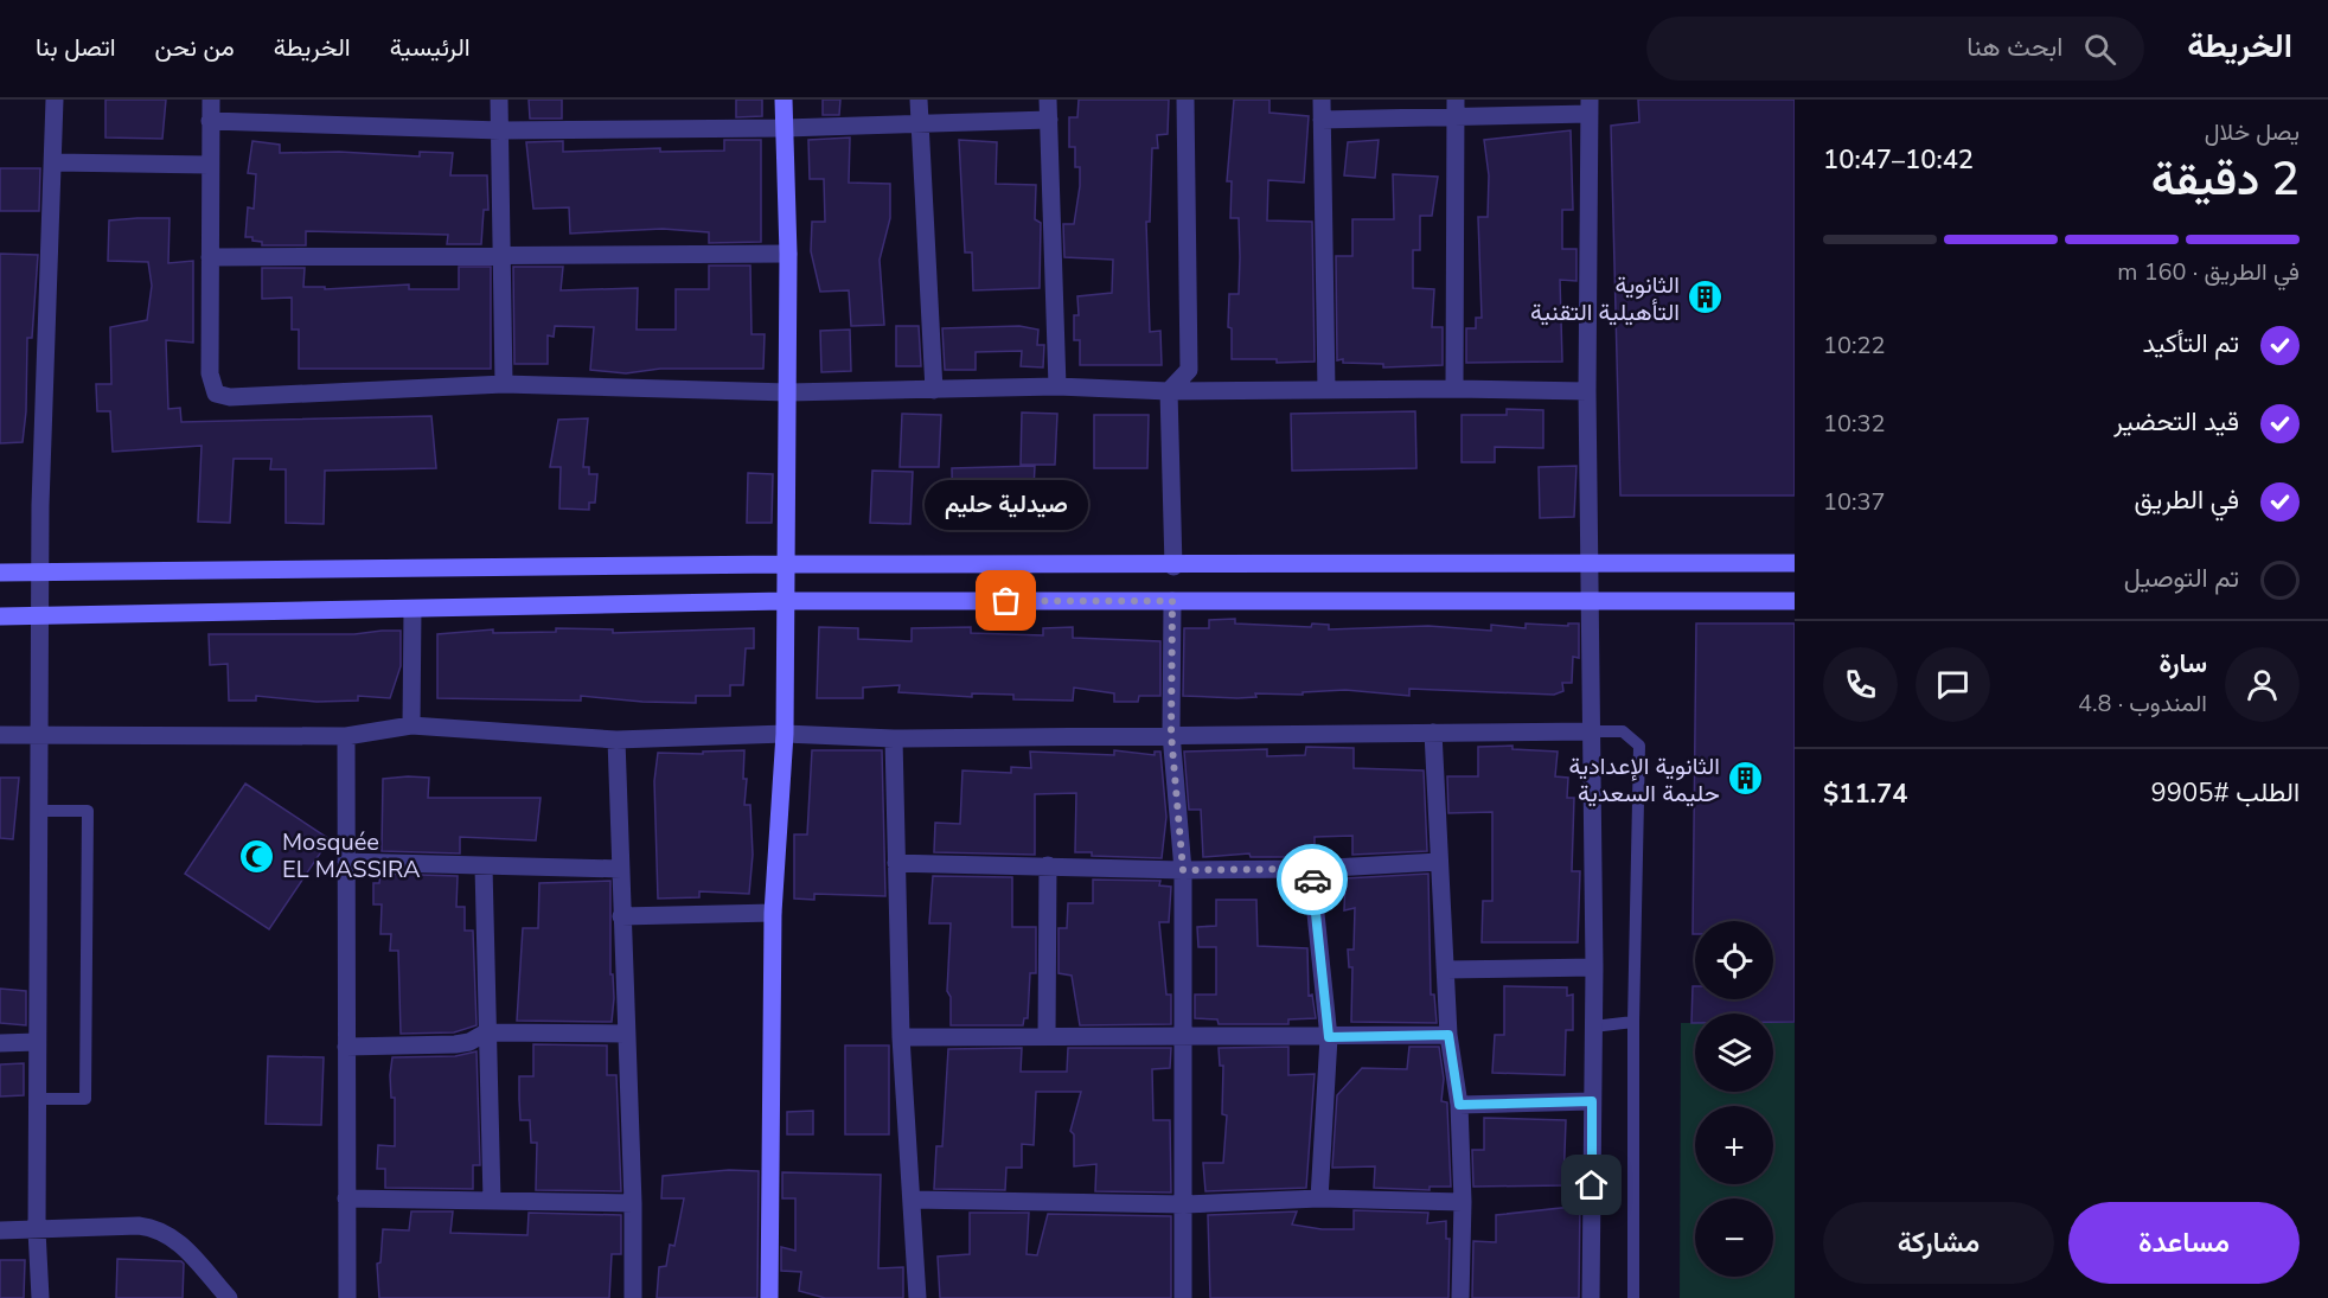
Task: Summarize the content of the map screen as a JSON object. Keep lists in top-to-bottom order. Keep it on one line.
{"places":{"building":["الثانوية التأهيلية التقنية","الثانوية الإعدادية حليمة السعدية"],"other":["صيدلية حليم"],"mosque":["Mosquée EL MASSIRA"]},"page":{"header":"الخريطة","search":"ابحث هنا","nav":["الرئيسية","الخريطة","من نحن","اتصل بنا"],"heading":["2 دقيقة","يصل خلال","10:42–10:47"],"panel":["سارة","المندوب · 4.8","الطلب #9905","$11.74"],"bar":"في الطريق · 160 m","list":[["تم التأكيد","10:22"],["قيد التحضير","10:32"],["في الطريق","10:37"],"تم التوصيل"],"bubble":"صيدلية حليم","map_buttons":["+","−"],"buttons":["مساعدة","مشاركة"]}}
